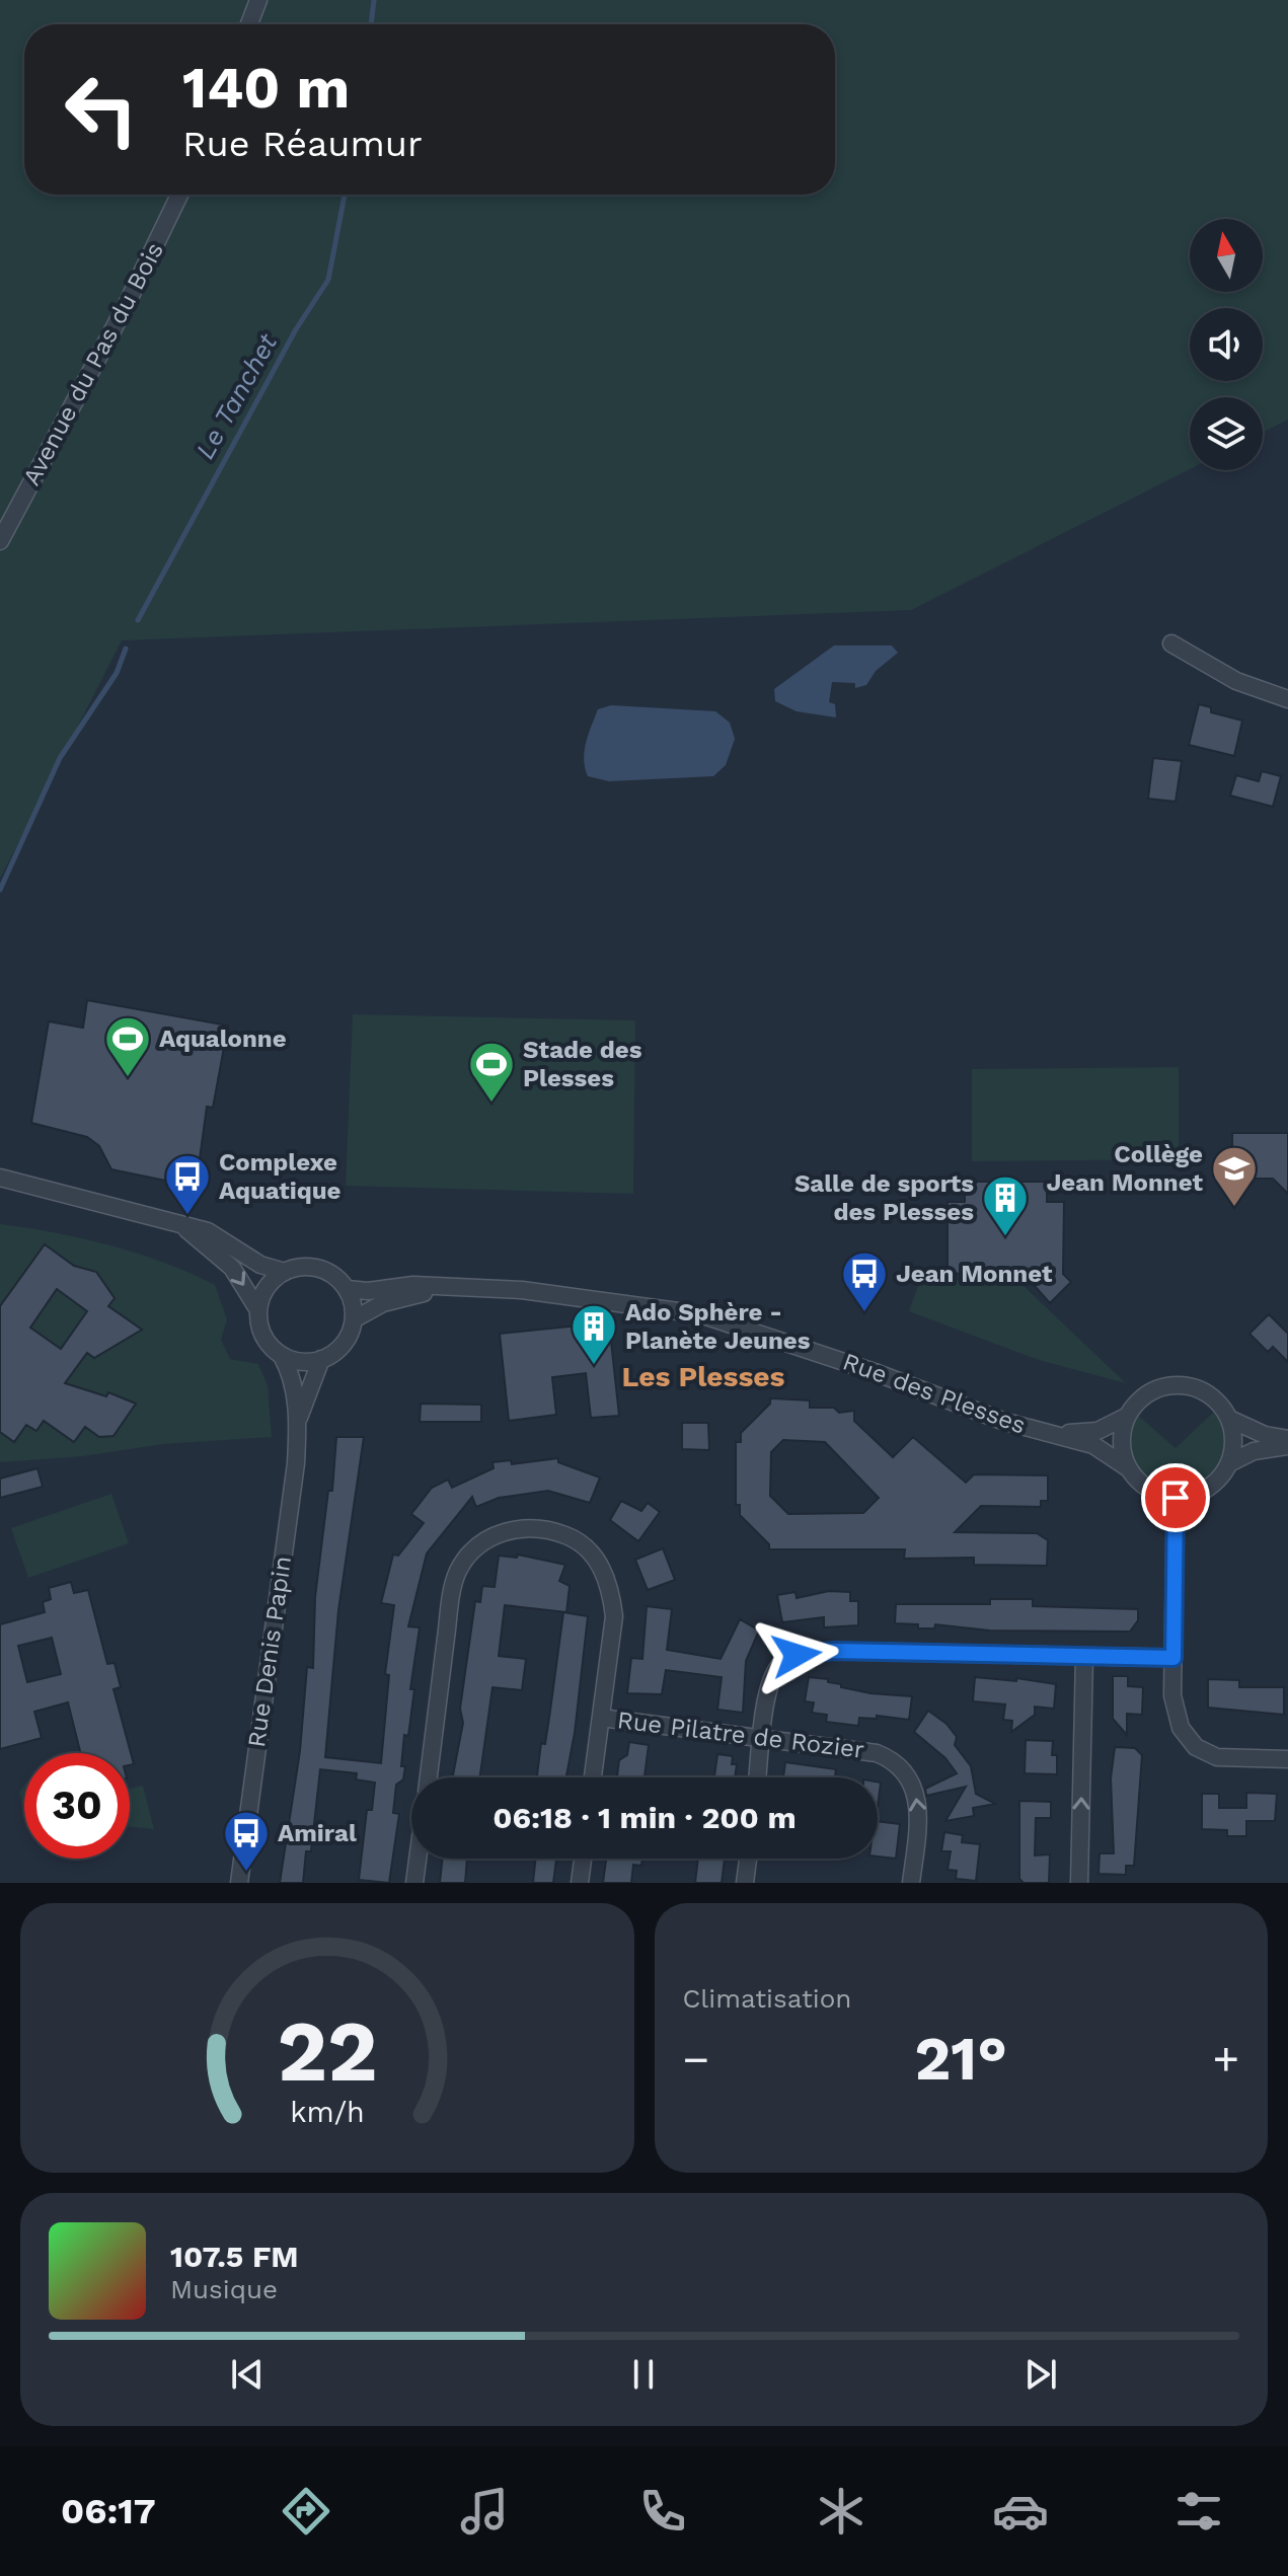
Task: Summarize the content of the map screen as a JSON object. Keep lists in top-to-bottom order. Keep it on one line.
{"streets":{"street":["Avenue du Pas du Bois","Rue des Plesses","Rue Denis Papin","Rue Pilatre de Rozier"]},"crossings":[["Rue des Plesses","Rue Denis Papin"]],"districts":["Les Plesses"],"water":["Le Tanchet"],"places":{"sports":["Aqualonne","Stade des Plesses"],"school or university":["Collège Jean Monnet"],"bus stop":["Complexe Aquatique","Jean Monnet","Amiral"],"building":["Salle de sports des Plesses","Ado Sphère - Planète Jeunes"]},"north":"top","page":{"turn":["140 m","Rue Réaumur"],"limit":"30","trip":"06:18 · 1 min · 200 m","tile":"Climatisation","heat":["−","21°","+"],"song":["107.5 FM","Musique"],"tabs":"06:17","gauge":["22","km/h"]}}
